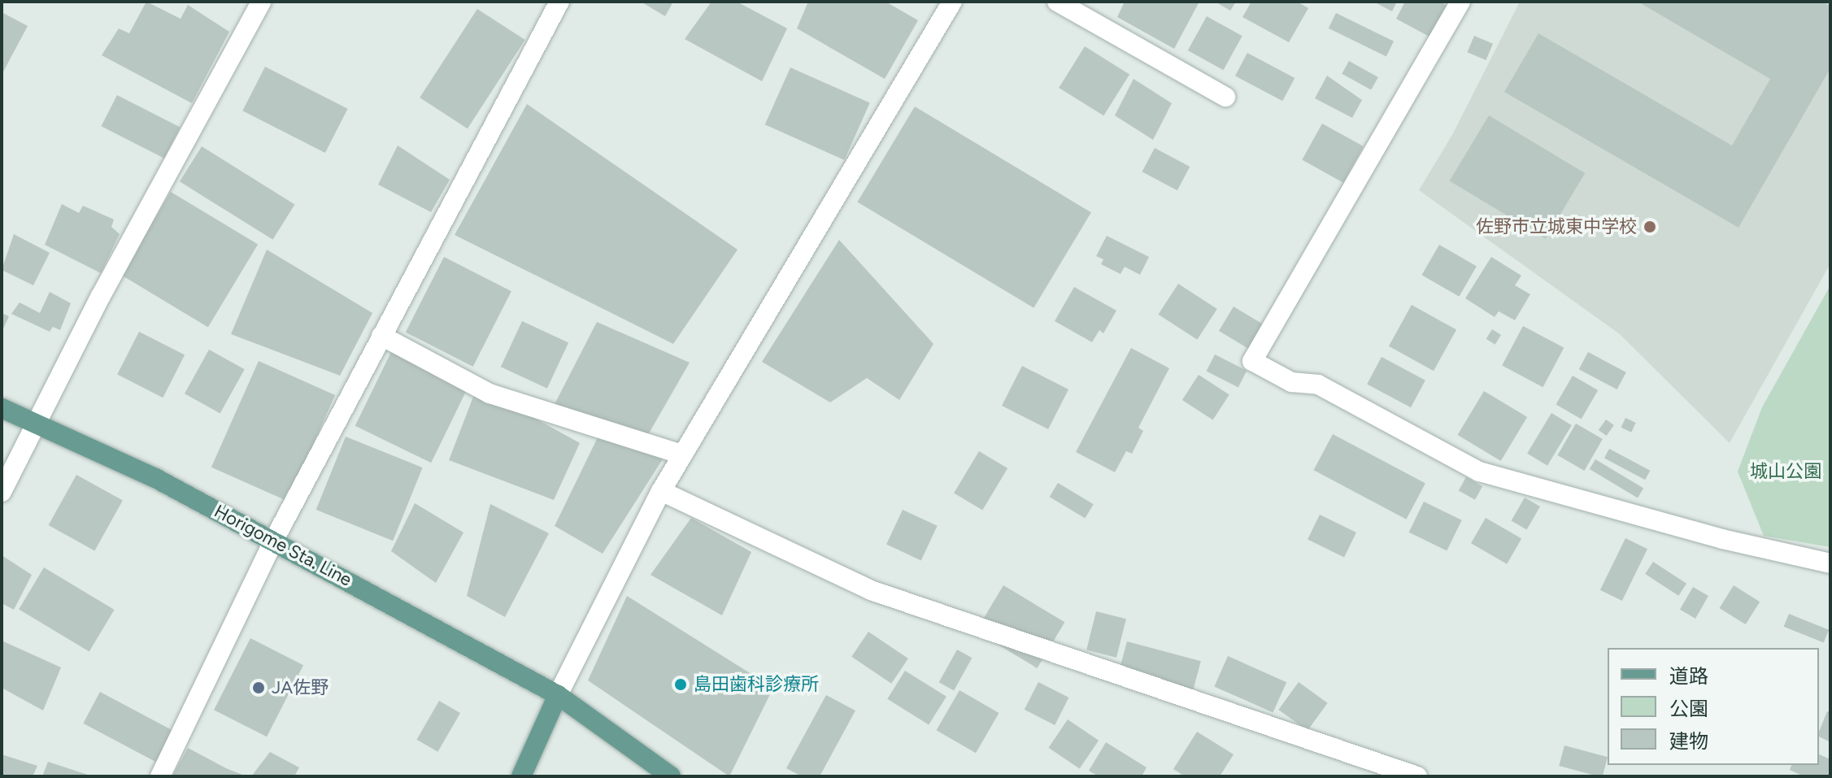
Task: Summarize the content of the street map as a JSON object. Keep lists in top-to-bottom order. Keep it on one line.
{"streets":{"main road":["Horigome Sta. Line"]},"parks":["城山公園"],"places":["佐野市立城東中学校","島田歯科診療所","JA佐野"],"legend":["道路","公園","建物"]}
